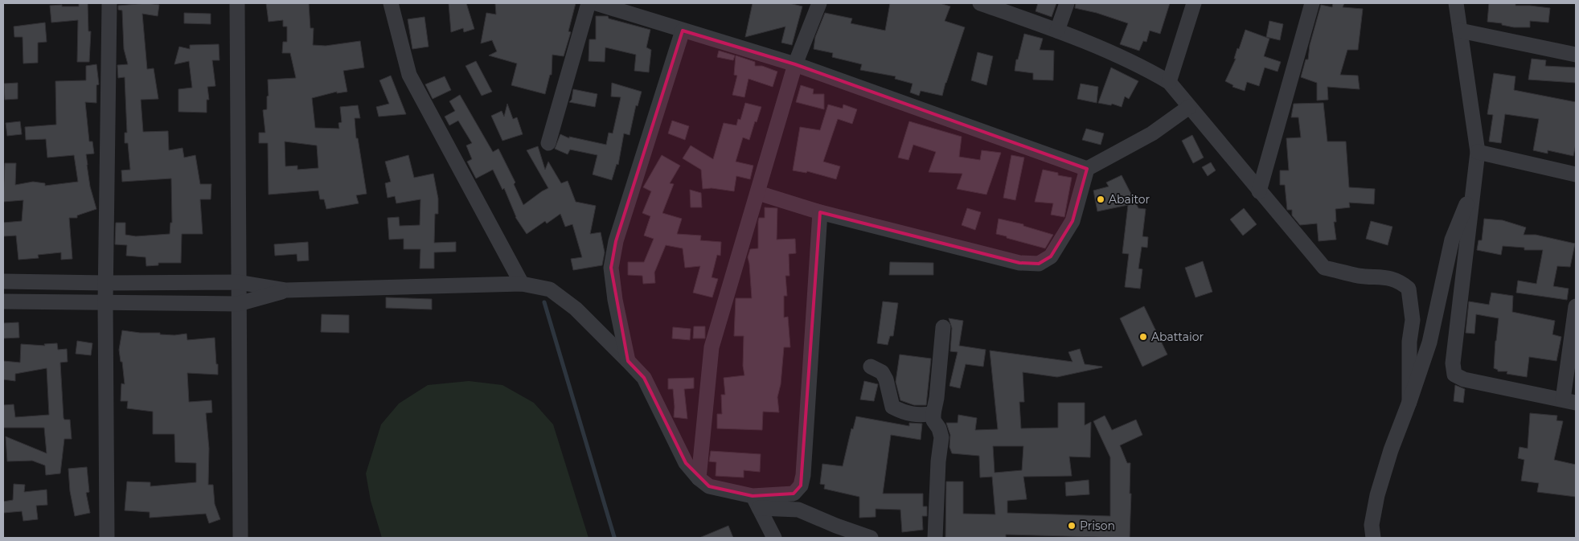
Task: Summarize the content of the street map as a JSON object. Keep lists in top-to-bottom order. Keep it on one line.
{"places":["Abaitor","Abattaior","Prison"]}
